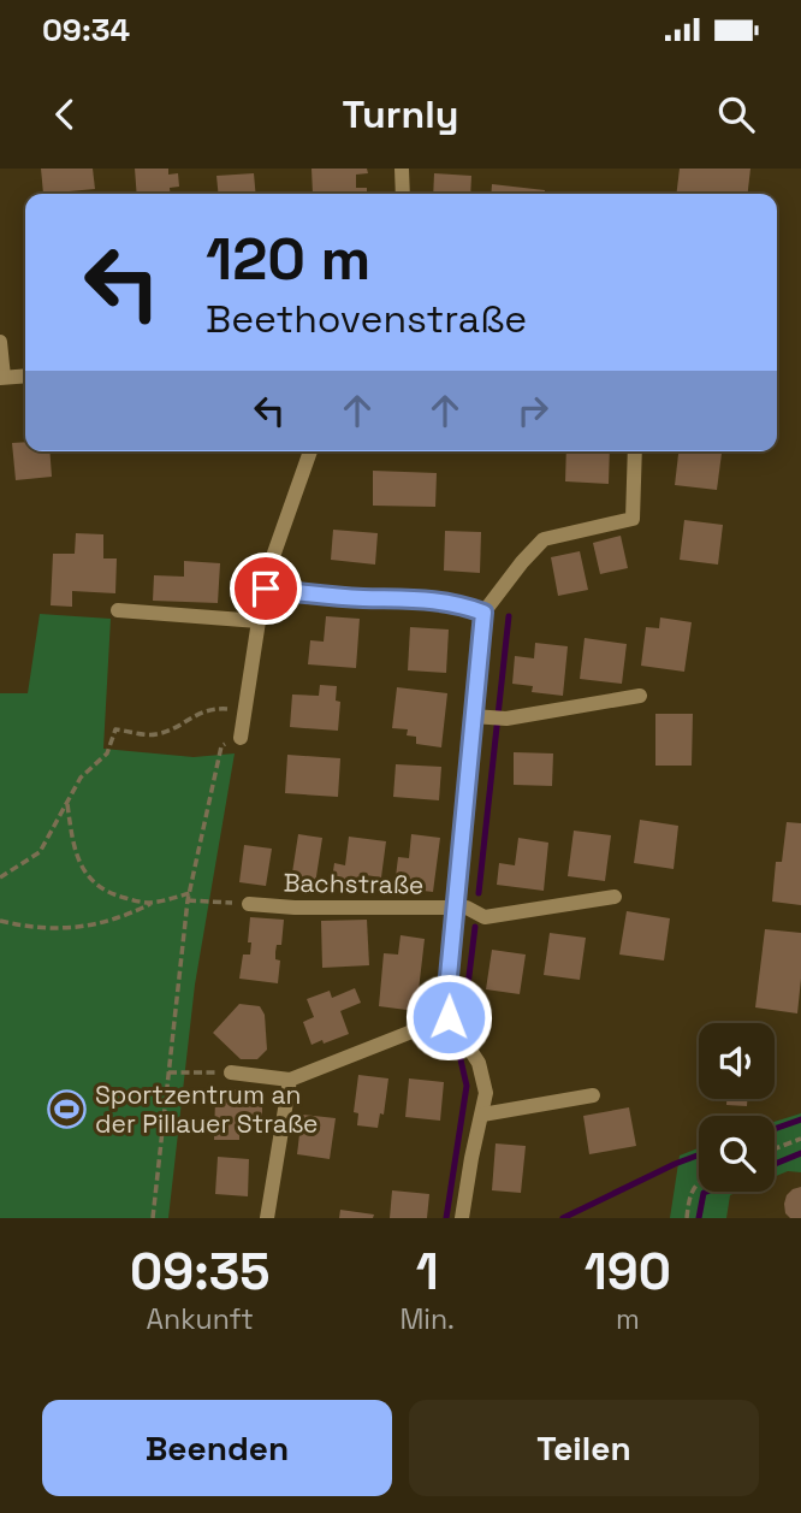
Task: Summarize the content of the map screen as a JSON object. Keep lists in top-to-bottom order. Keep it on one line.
{"streets":{"street":["Bachstraße"]},"places":{"sports":["Sportzentrum an der Pillauer Straße"]},"page":{"status":"09:34","header":"Turnly","turn":["120 m","Beethovenstraße"],"eta":["09:35","Ankunft","1","Min.","190","m"],"buttons":["Beenden","Teilen"]}}
